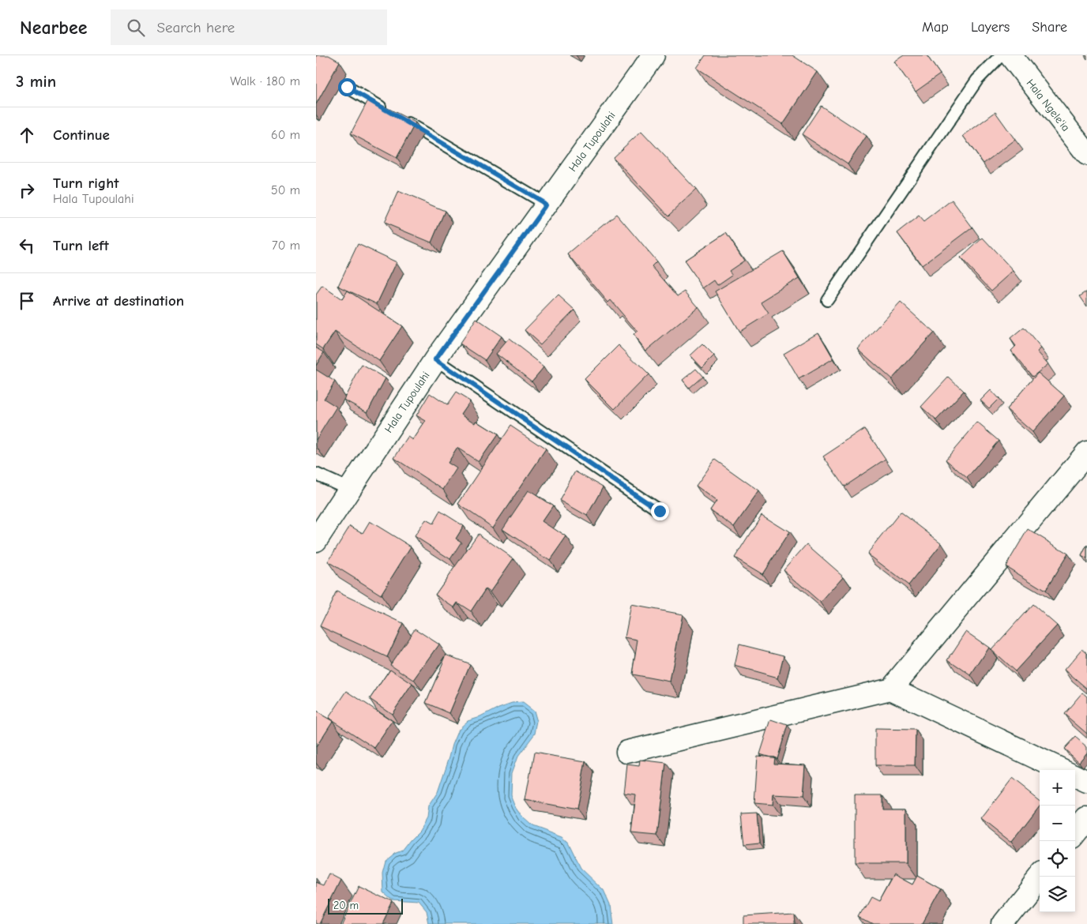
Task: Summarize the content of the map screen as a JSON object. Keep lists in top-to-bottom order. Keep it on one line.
{"streets":{"street":["Hala Ngele'ia","Hala Tupoulahi"]},"scale_bar":"20 m","page":{"header":"Nearbee","search":"Search here","nav":["Map","Layers","Share"],"heading":["3 min","Walk · 180 m"],"list":[["Continue","60 m"],["Turn right","Hala Tupoulahi","50 m"],["Turn left","70 m"],"Arrive at destination"],"map_buttons":["+","−"],"scale":"20 m"}}
